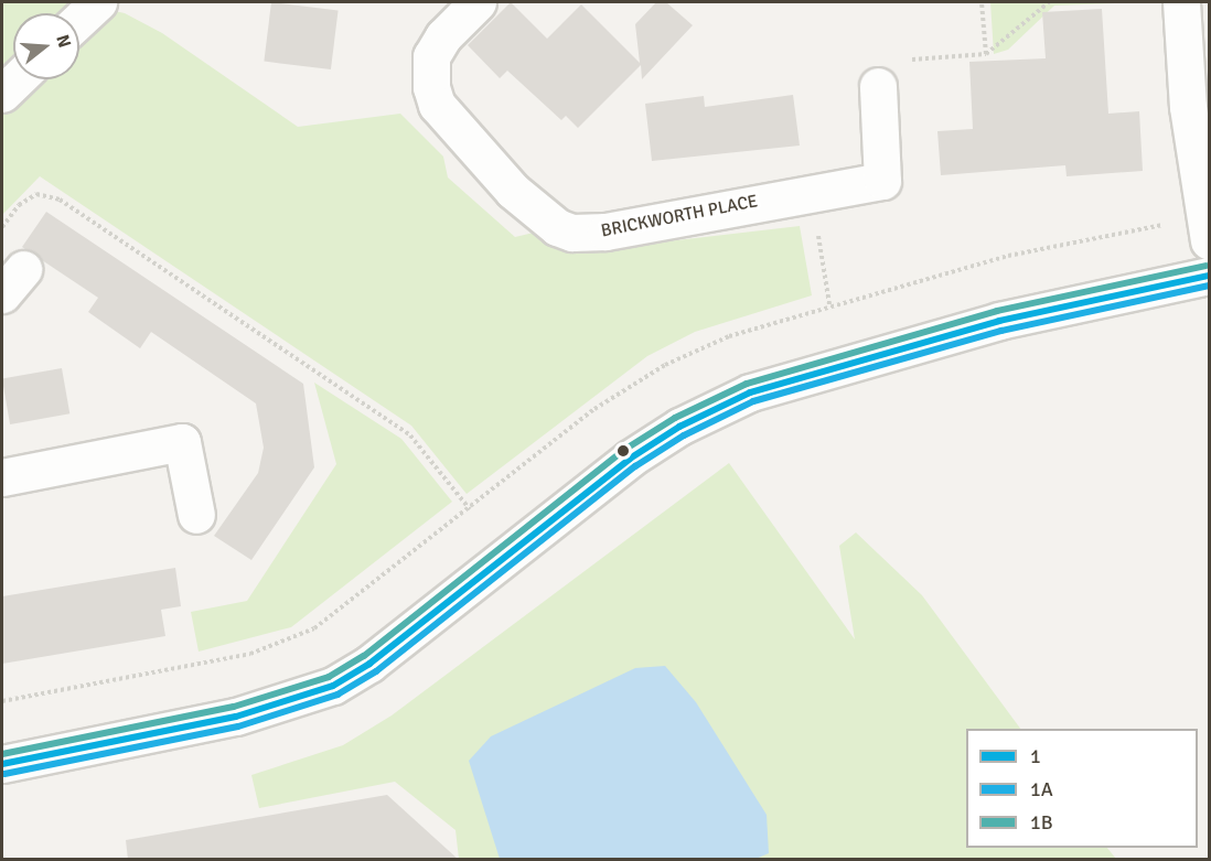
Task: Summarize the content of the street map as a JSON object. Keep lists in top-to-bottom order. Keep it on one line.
{"streets":{"street":["BRICKWORTH PLACE"]},"lines":["transit line 1B","transit line 1","transit line 1A"],"legend":["1","1A","1B"],"north":"right"}
